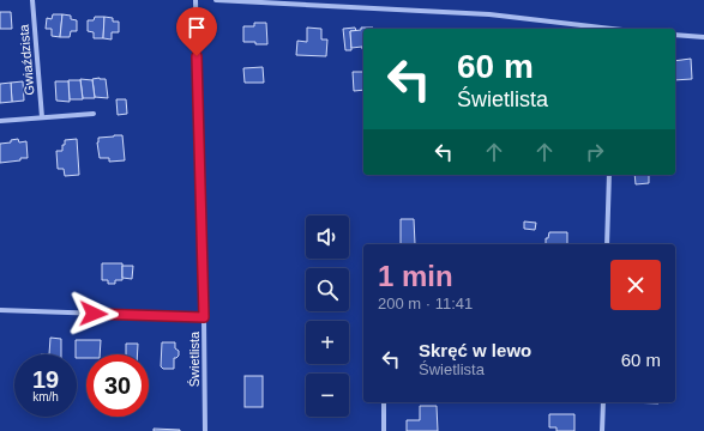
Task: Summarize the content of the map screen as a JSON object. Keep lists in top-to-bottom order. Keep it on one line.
{"streets":{"street":["Gwiaździsta","Świetlista"]},"page":{"turn":["60 m","Świetlista"],"map_buttons":["+","−"],"heading":["1 min","200 m · 11:41"],"list":[{"name":"Skręć w lewo","note":"Świetlista","value":"60 m"}],"speed":"19 km/h","limit":"30"}}
